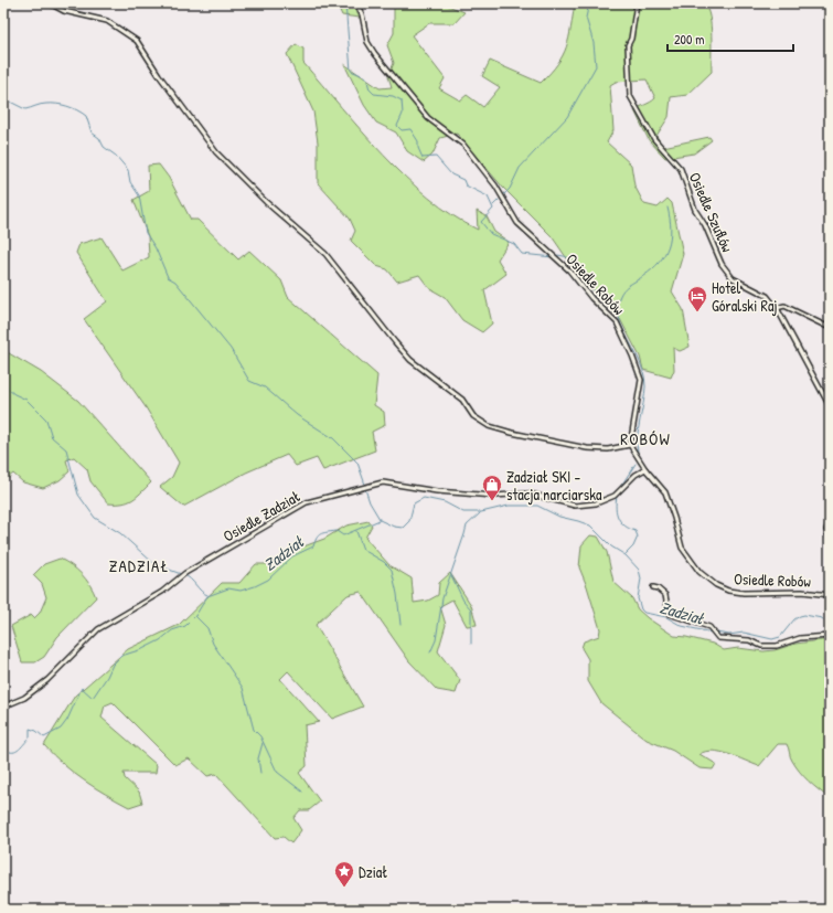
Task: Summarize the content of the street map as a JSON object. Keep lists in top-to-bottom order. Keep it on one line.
{"streets":{"street":["Osiedle Szuflów","Osiedle Robów","Osiedle Zadział"]},"crossings":[["Osiedle Robów","Osiedle Zadział"]],"districts":["ROBÓW","ZADZIAŁ"],"water":["Zadział"],"places":{"hotel":["Hotel Góralski Raj"],"shop":["Zadział SKI - stacja narciarska"],"place":["Dział"]},"scale_bar":"200 m"}
